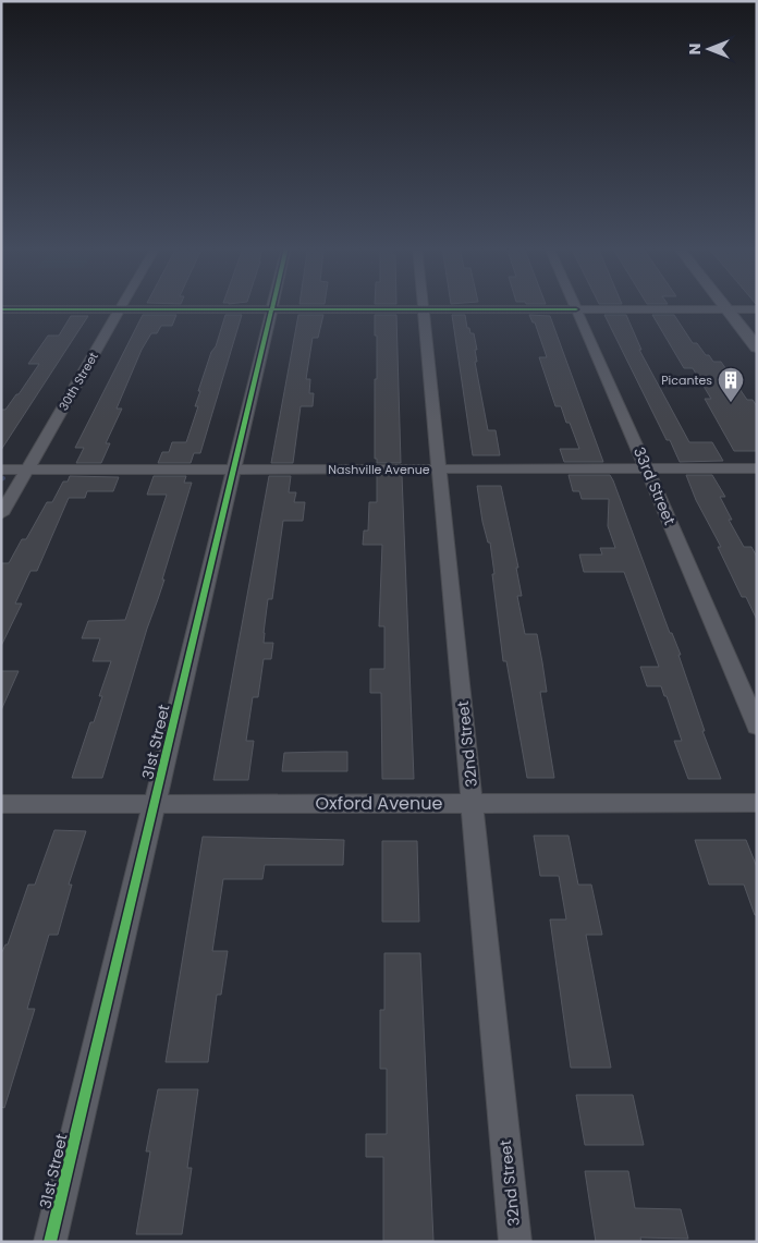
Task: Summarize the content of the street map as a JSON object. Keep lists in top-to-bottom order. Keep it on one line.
{"streets":{"street":["30th Street","Nashville Avenue","33rd Street","31st Street","32nd Street","Oxford Avenue"]},"crossings":[["30th Street","Nashville Avenue"],["Nashville Avenue","33rd Street"],["Nashville Avenue","31st Street"],["Nashville Avenue","32nd Street"],["31st Street","Oxford Avenue"],["32nd Street","Oxford Avenue"]],"places":{"building":["Picantes"]},"north":"left"}
